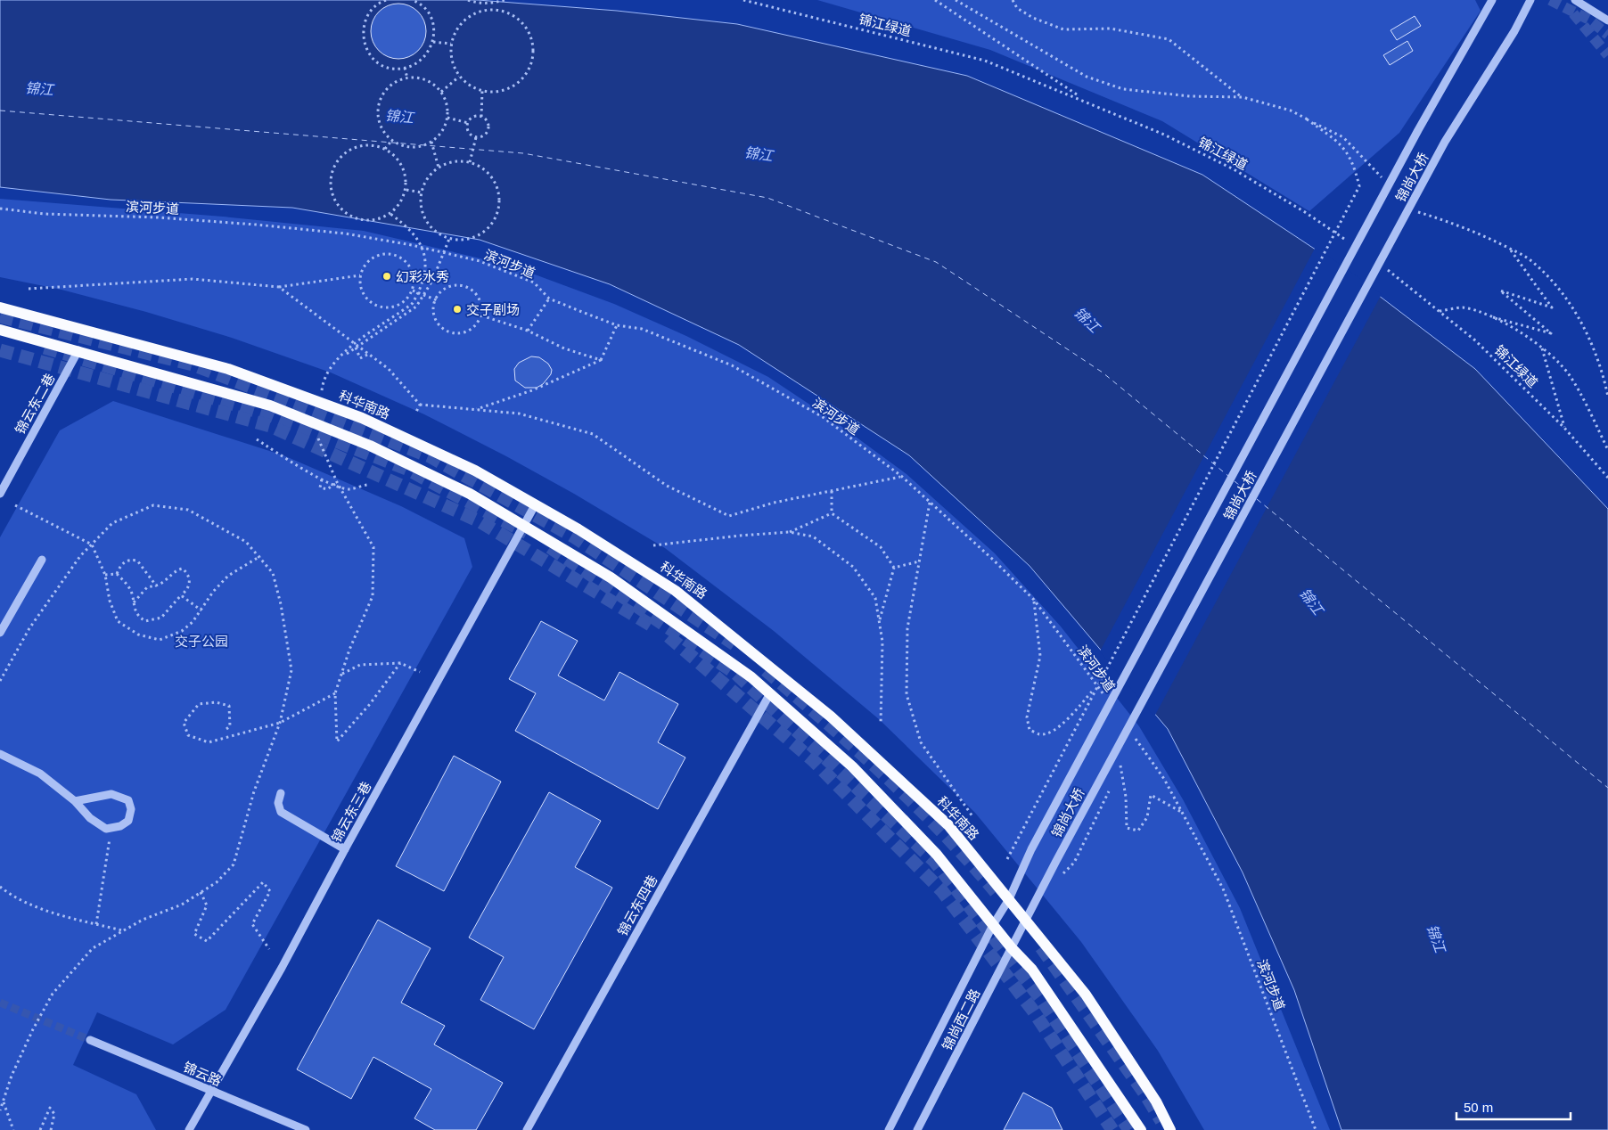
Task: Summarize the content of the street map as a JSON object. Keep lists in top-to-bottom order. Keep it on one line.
{"streets":{"main road":["科华南路"],"street":["锦尚大桥","锦云东二巷","锦云东三巷","锦云东四巷","锦尚西二路","锦云路"],"path":["锦江绿道","滨河步道"]},"crossings":[["锦尚大桥","科华南路"],["锦尚大桥","锦尚西二路"],["科华南路","锦云东三巷"],["科华南路","锦尚西二路"],["锦云东三巷","锦云路"]],"water":["锦江"],"parks":["交子公园"],"places":["幻彩水秀","交子剧场"],"scale_bar":"50 m"}
